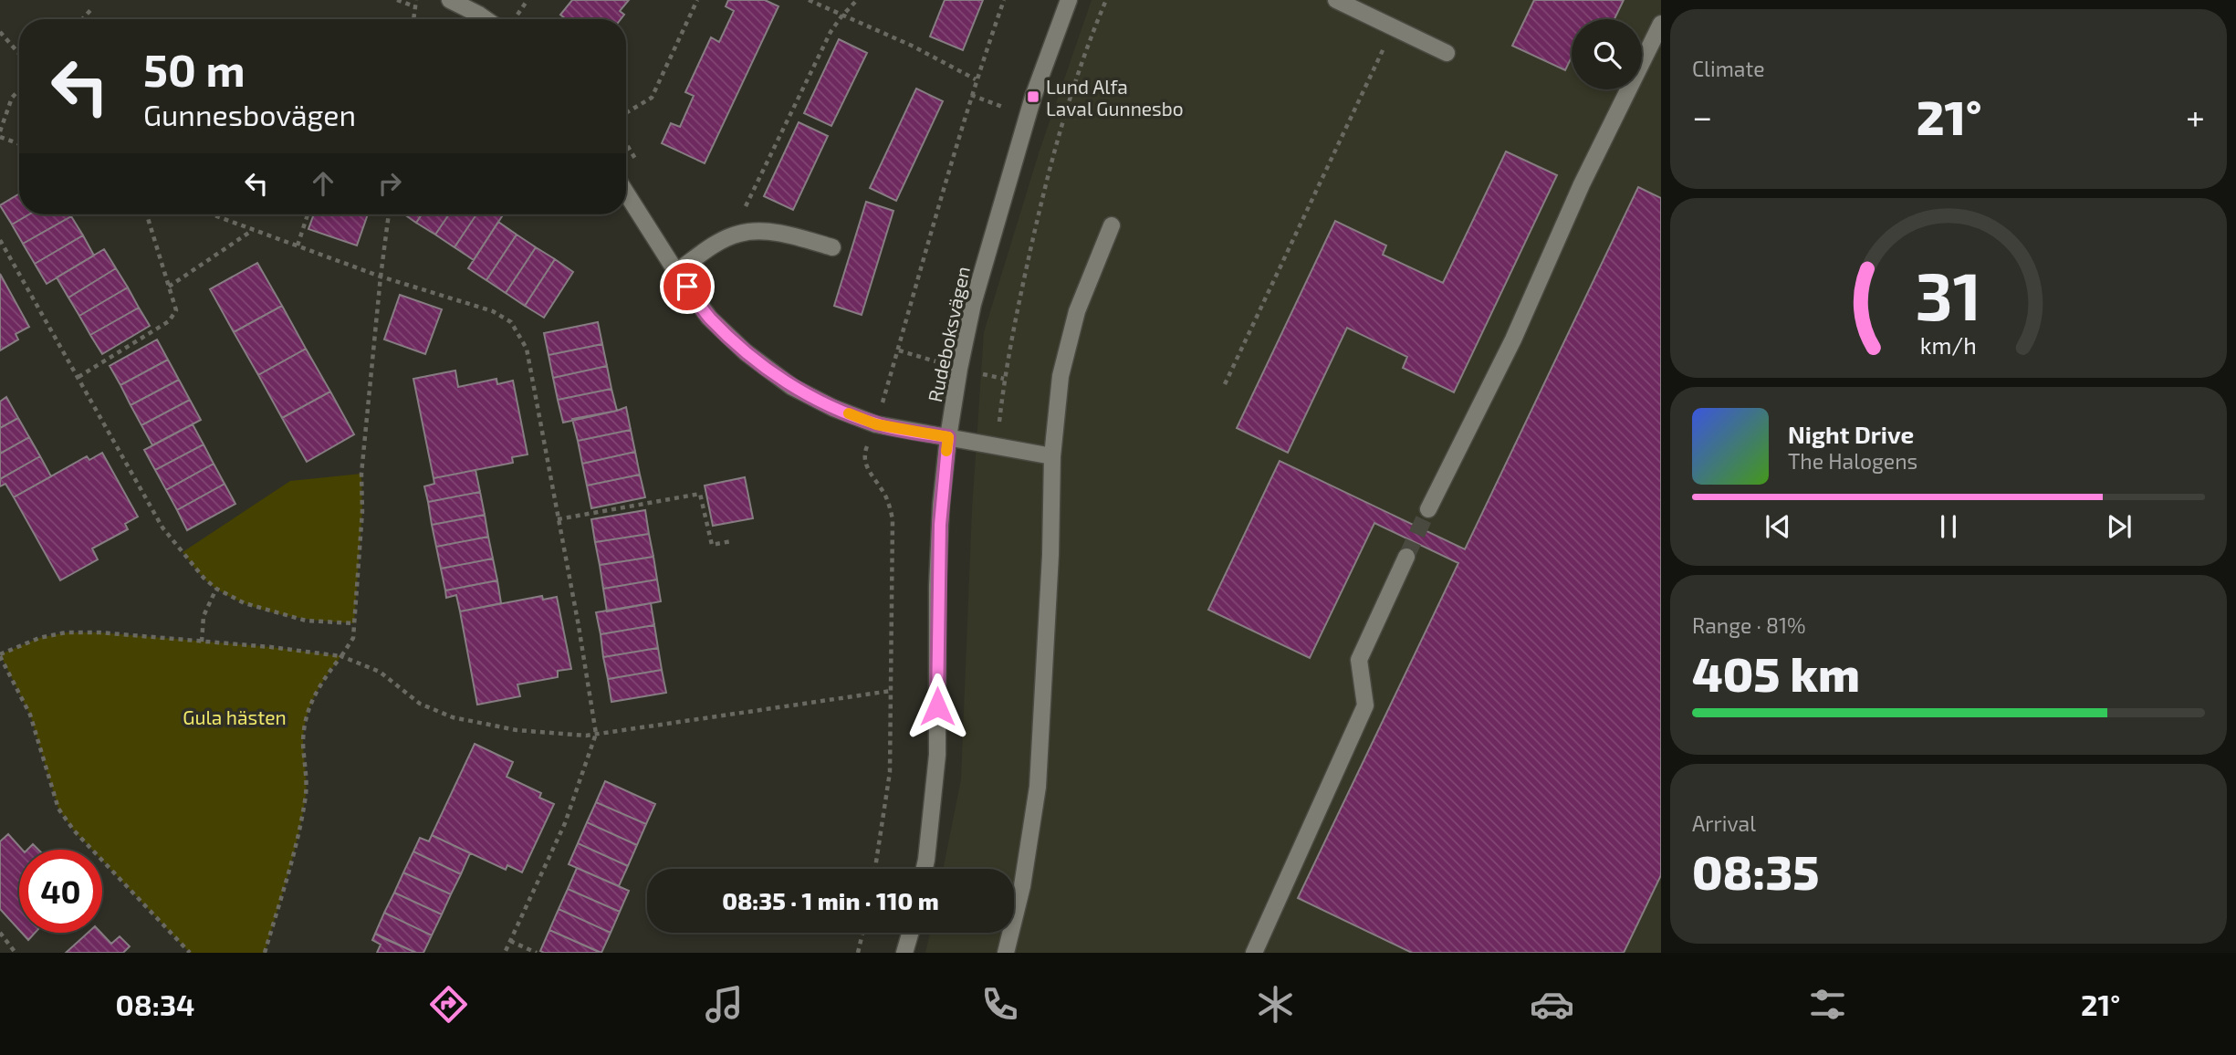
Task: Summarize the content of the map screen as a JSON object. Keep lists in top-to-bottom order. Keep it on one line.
{"streets":{"street":["Rudeboksvägen"]},"parks":["Gula hästen"],"places":{"transit":["Lund Alfa Laval Gunnesbo"]},"page":{"tile":["Climate",["Range · 81%","405 km"],["Arrival","08:35"]],"turn":["50 m","Gunnesbovägen"],"heat":["−","21°","+"],"song":["Night Drive","The Halogens"],"limit":"40","trip":"08:35 · 1 min · 110 m","tabs":["08:34","21°"],"gauge":["31","km/h"]}}
